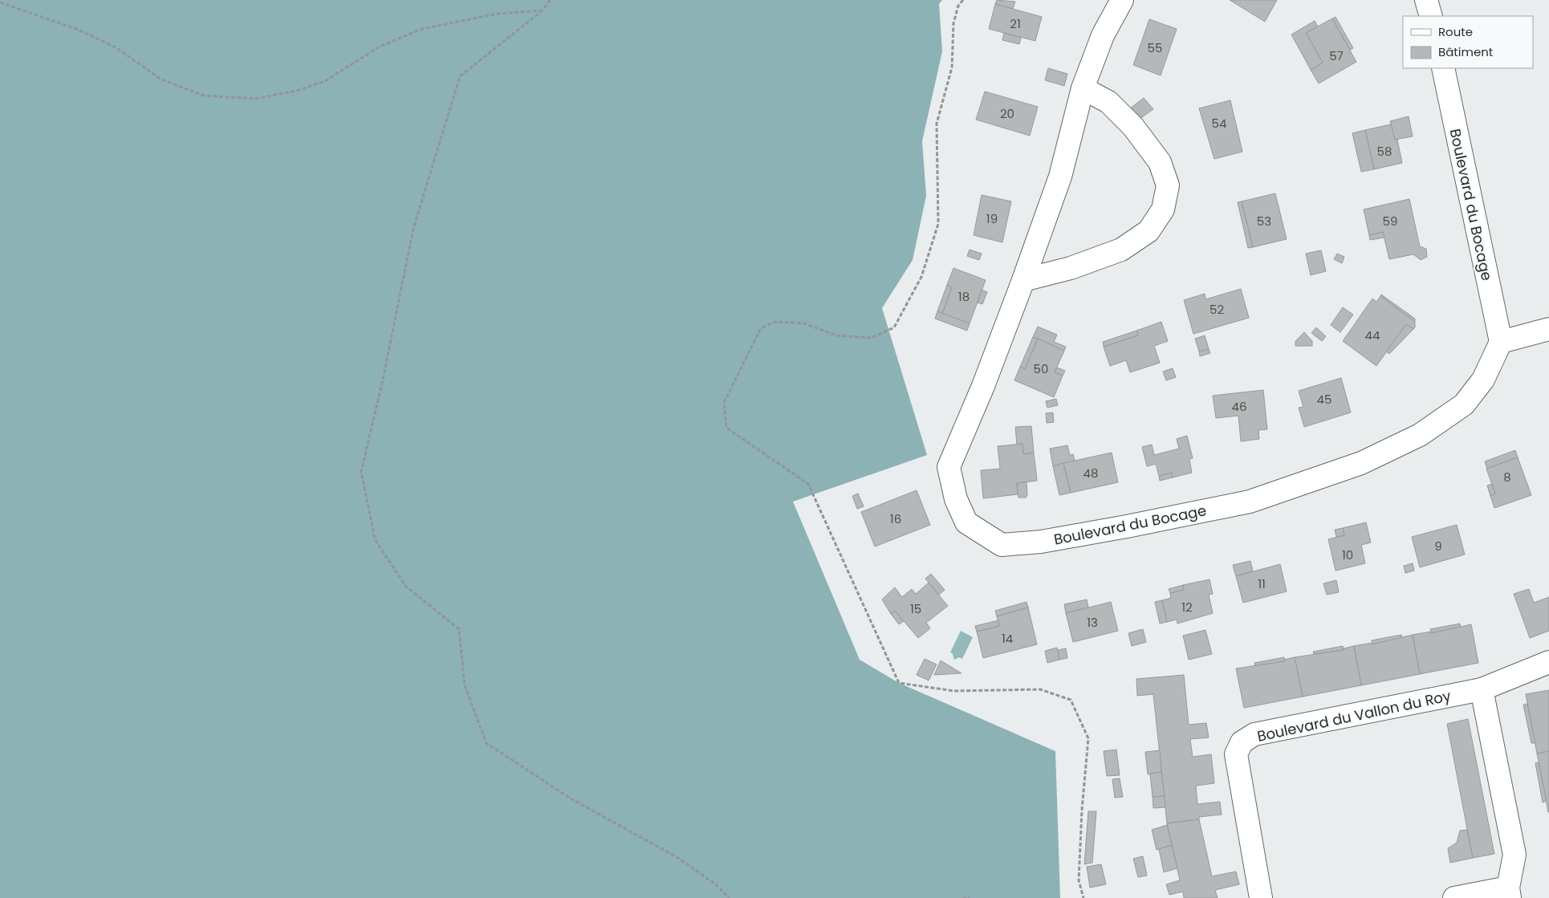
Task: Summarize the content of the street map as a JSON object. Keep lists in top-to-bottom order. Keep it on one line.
{"streets":{"street":["Boulevard du Bocage","Boulevard du Vallon du Roy"]},"house_numbers":["21","55","57","20","54","58","19","53","59","18","52","44","50","45","46","48","8","16","9","10","11","12","15","13","14"],"legend":["Route","Bâtiment"]}
